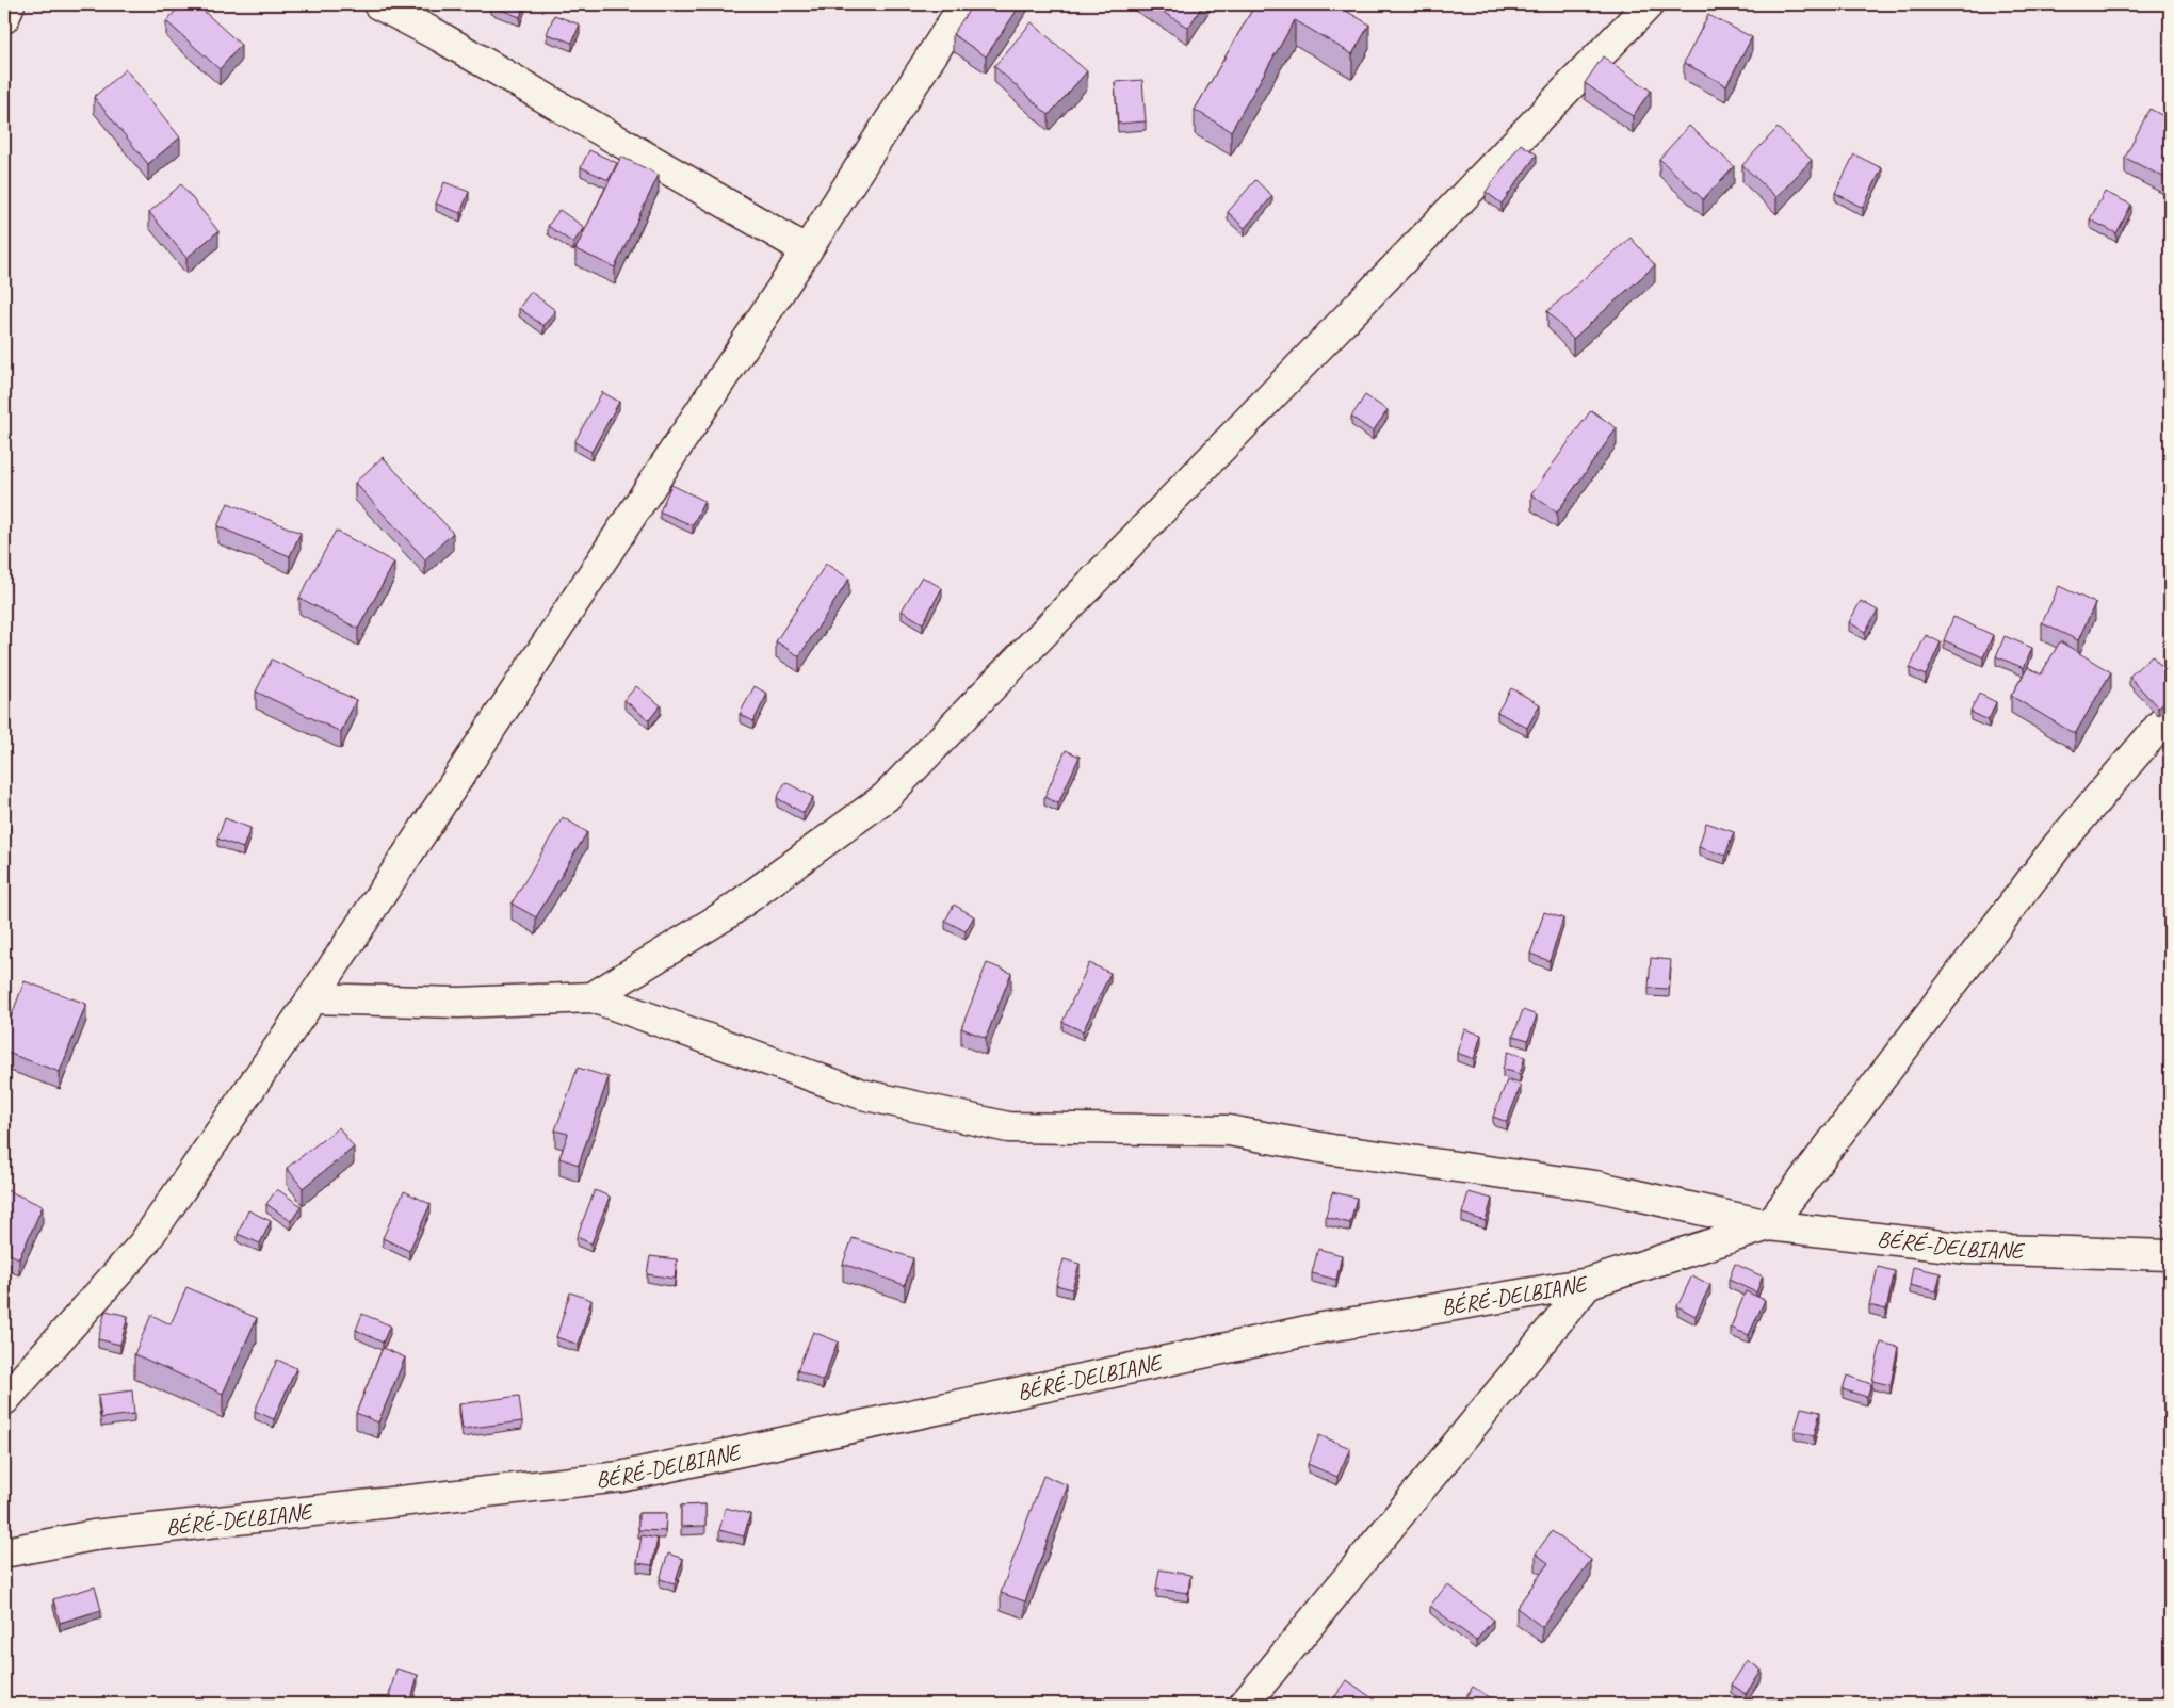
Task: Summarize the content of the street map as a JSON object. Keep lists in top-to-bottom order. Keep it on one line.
{"streets":{"street":["BÉRÉ-DELBIANE"]}}
